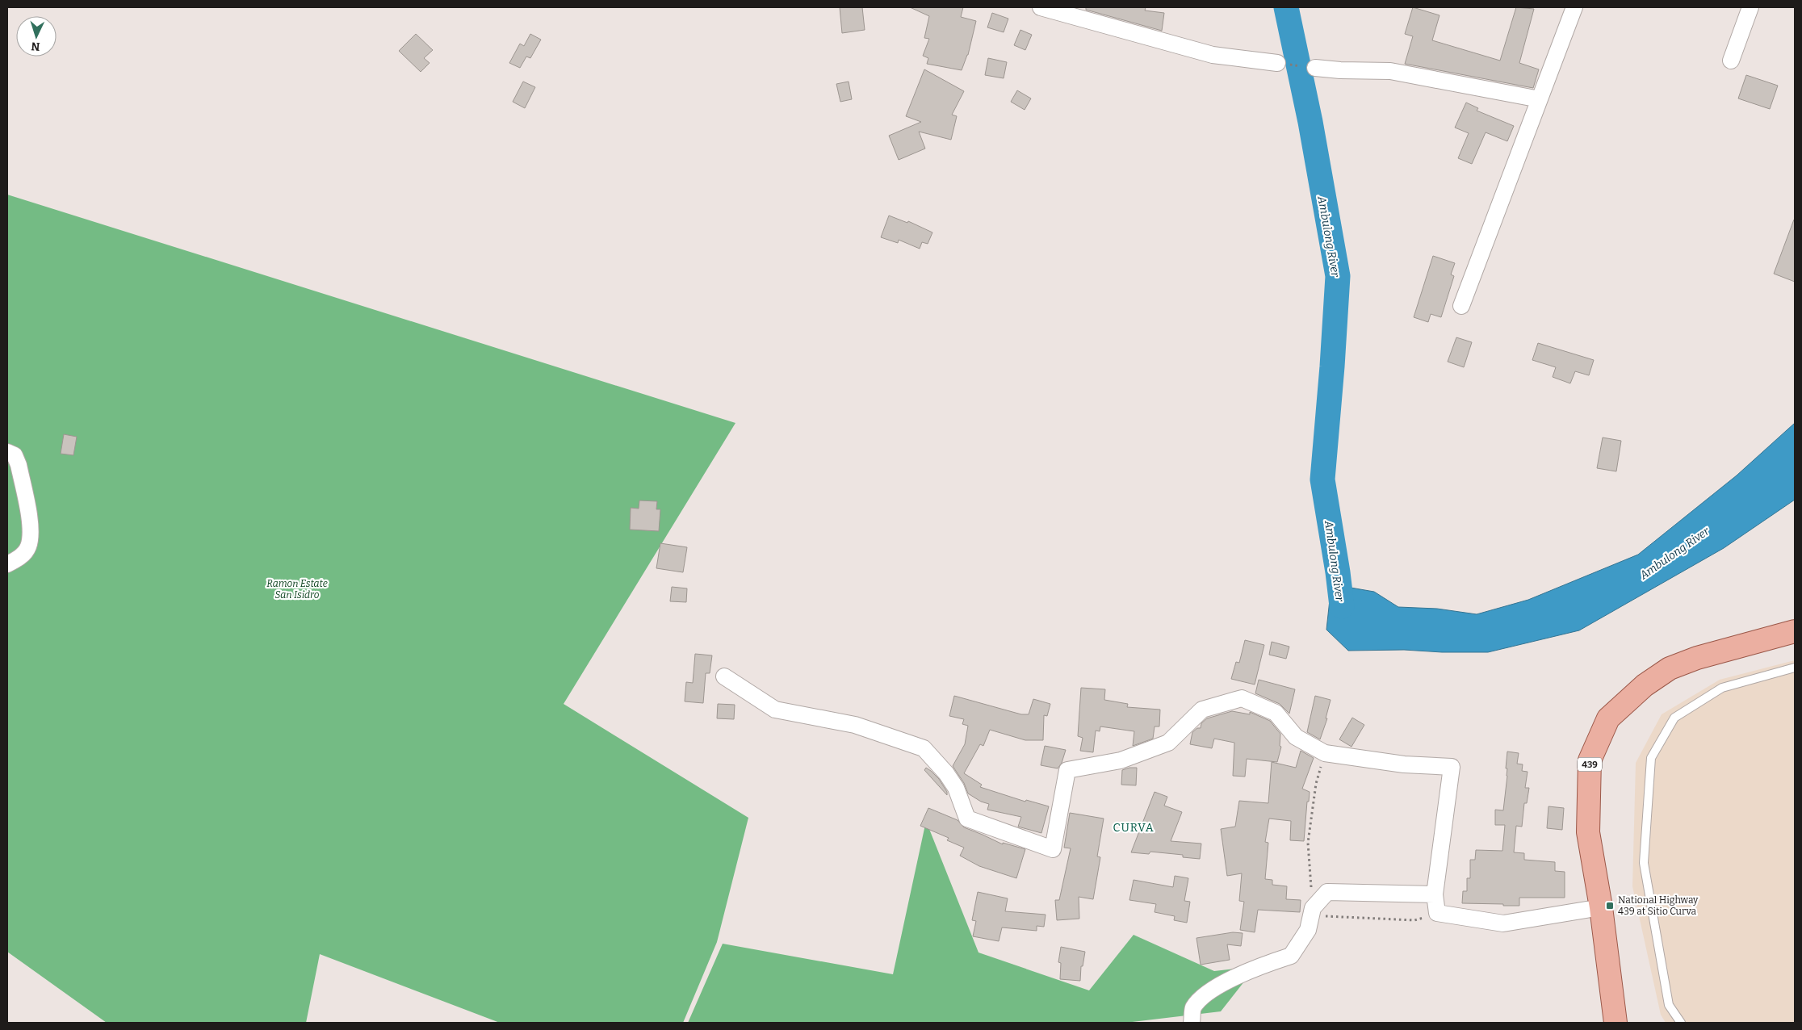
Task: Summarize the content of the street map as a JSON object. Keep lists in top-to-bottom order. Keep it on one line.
{"streets":{"main road":["439"]},"districts":["CURVA"],"water":["Ambulong River"],"parks":["Ramon Estate San Isidro"],"places":{"transit":["National Highway 439 at Sitio Curva"]},"north":"bottom"}
